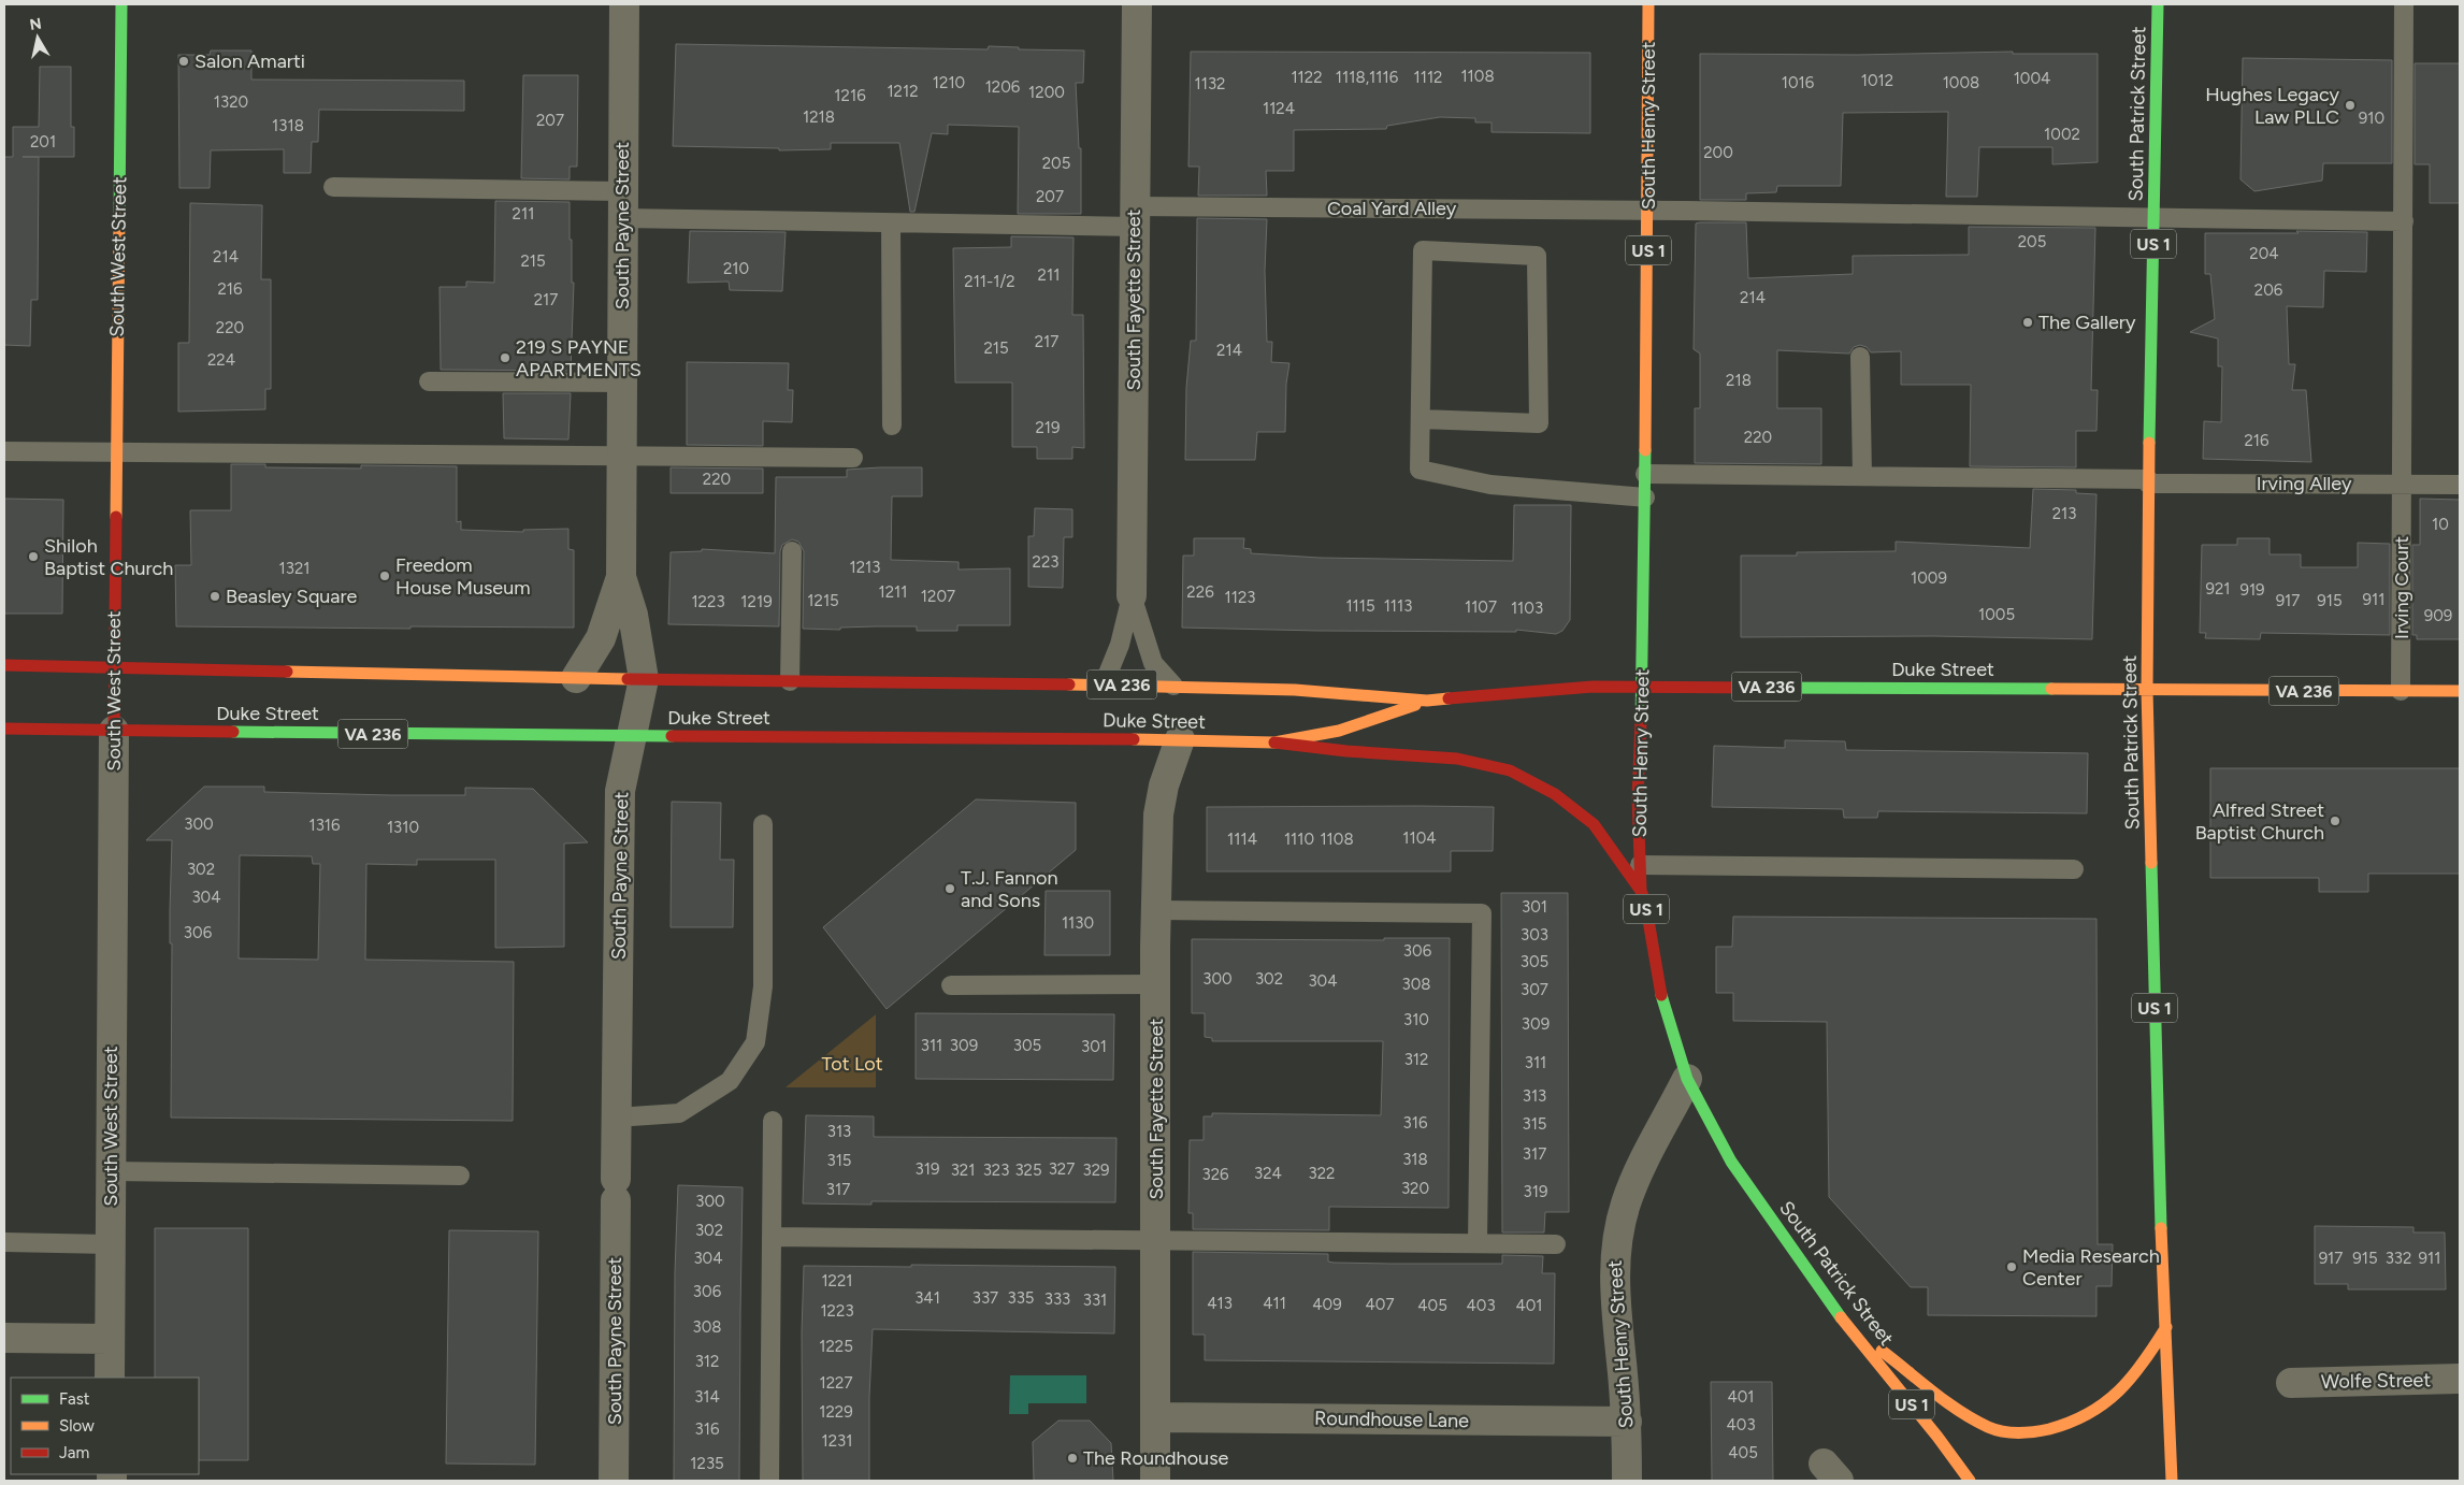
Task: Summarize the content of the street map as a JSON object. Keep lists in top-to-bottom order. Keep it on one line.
{"streets":{"main road":["South Patrick Street","South Henry Street","US 1","South West Street","Duke Street","VA 236"],"street":["South Payne Street","South Fayette Street","Wolfe Street","Roundhouse Lane"],"lane":["Coal Yard Alley","Irving Alley","Irving Court"]},"crossings":[["South Patrick Street","South Henry Street"],["South Patrick Street","Coal Yard Alley"],["South Patrick Street","Irving Alley"],["South Patrick Street","Duke Street"],["South Henry Street","Coal Yard Alley"],["South Henry Street","Irving Alley"],["South Henry Street","Duke Street"],["South Henry Street","Roundhouse Lane"],["Coal Yard Alley","South Payne Street"],["Coal Yard Alley","South Fayette Street"],["Coal Yard Alley","Irving Court"],["South Payne Street","Duke Street"],["South West Street","Duke Street"],["South Fayette Street","Duke Street"],["South Fayette Street","Roundhouse Lane"],["Irving Alley","Irving Court"],["Irving Court","Duke Street"]],"parks":["Tot Lot"],"places":["Salon Amarti","Hughes Legacy Law PLLC","The Gallery","219 S PAYNE APARTMENTS","Shiloh Baptist Church","Freedom House Museum","Beasley Square","Alfred Street Baptist Church","T.J. Fannon and Sons","Media Research Center","The Roundhouse"],"house_numbers":["1108","1122","1118,1116","1112","1004","1012","1210","1016","1008","1132","1206","1212","1200","1216","1320","1124","1218","910","207","1318","1002","201","200","205","207","211","205","204","214","215","210","211","211-1/2","216","206","214","217","220","217","215","214","224","218","219","220","216","220","213","10","223","1213","1321","1009","921","919","1211","226","1207","1123","911","1215","917","915","1223","1219","1115","1113","1107","1103","1005","909","300","1316","1310","1104","1114","1110","1108","302","304","301","1130","306","303","306","305","300","302","304","308","307","310","309","311","309","305","301","312","311","313","316","315","313","317","318","315","319","327","321","323","325","329","324","322","326","320","317","319","300","302","304","917","915","332","911","1221","306","341","337","335","333","331","413","411","409","407","405","403","401","1223","308","1225","312","1227","314","401","1229","403","316","1231","405","1235"],"legend":["Fast","Slow","Jam"],"north":"top"}
